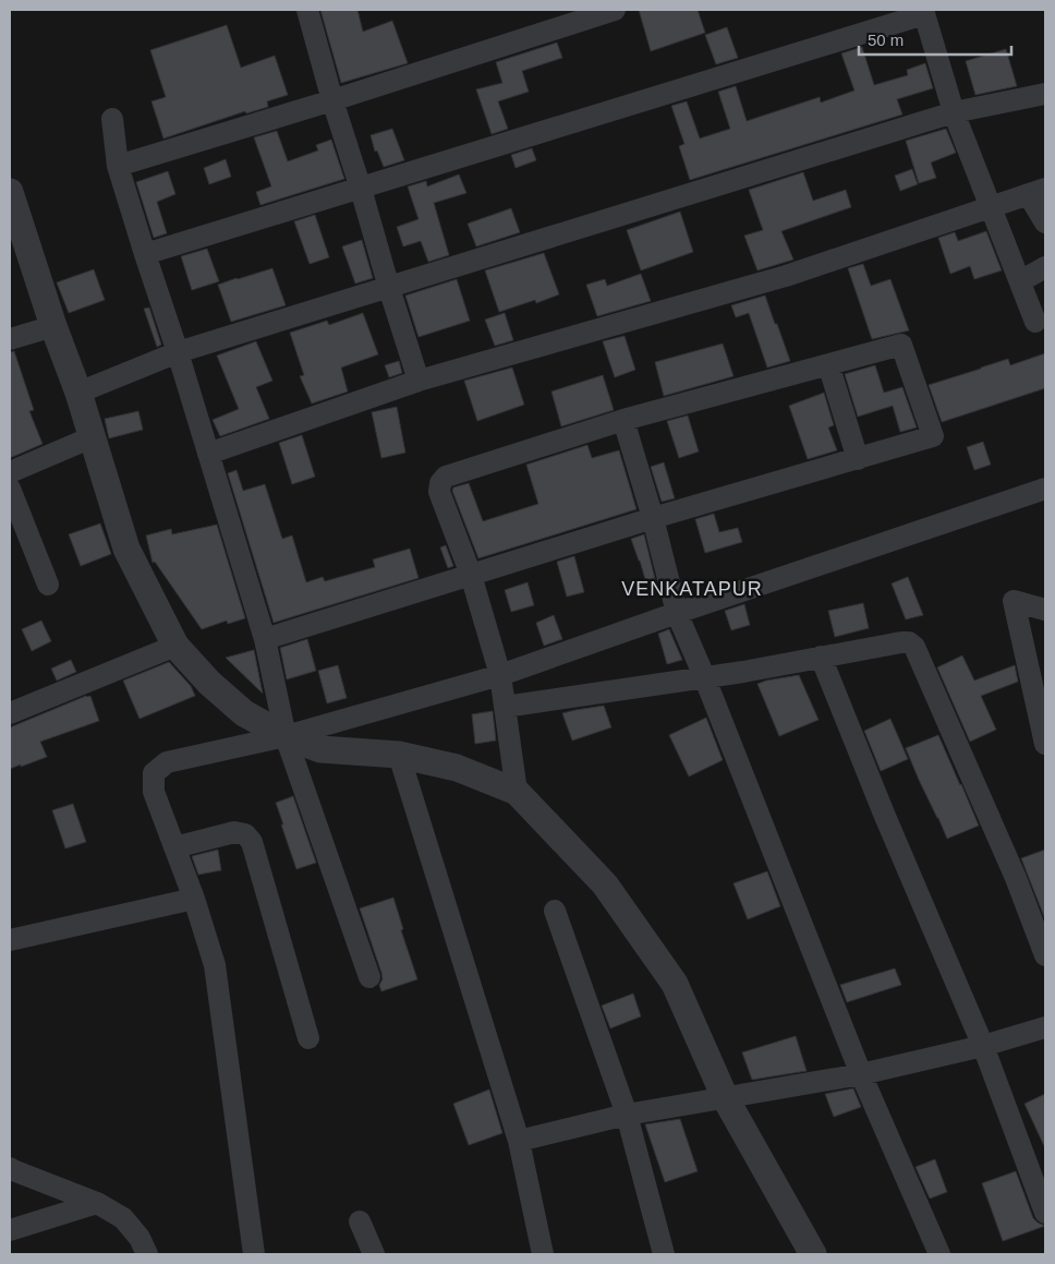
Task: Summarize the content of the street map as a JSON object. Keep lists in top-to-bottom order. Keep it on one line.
{"districts":["VENKATAPUR"],"scale_bar":"50 m"}
